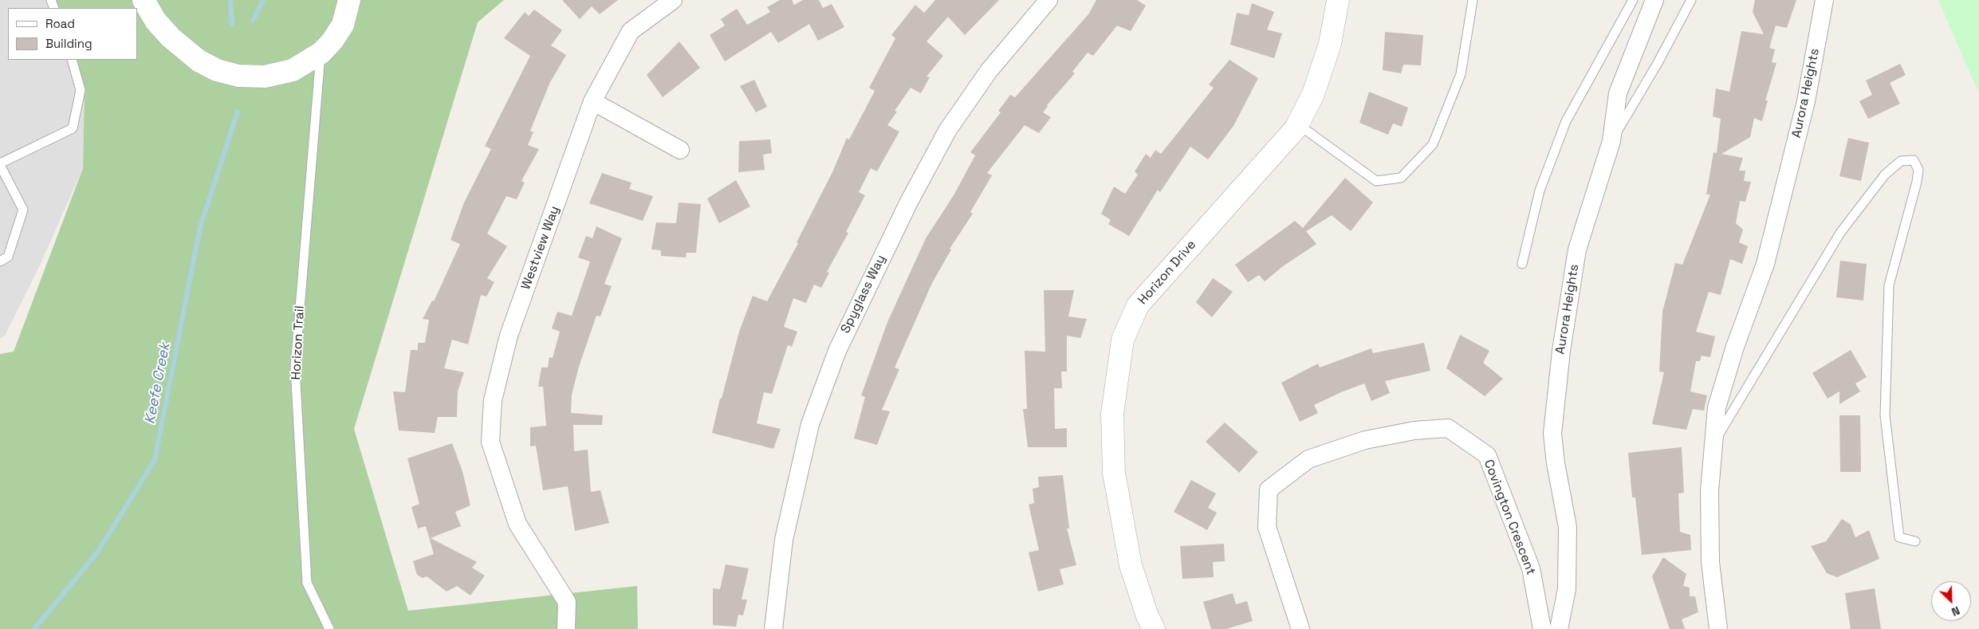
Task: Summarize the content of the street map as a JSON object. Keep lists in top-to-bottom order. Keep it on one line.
{"streets":{"street":["Aurora Heights","Westview Way","Horizon Drive","Spyglass Way","Covington Crescent"],"lane":["Horizon Trail"]},"water":["Keefe Creek"],"legend":["Road","Building"],"north":"bottom right"}
